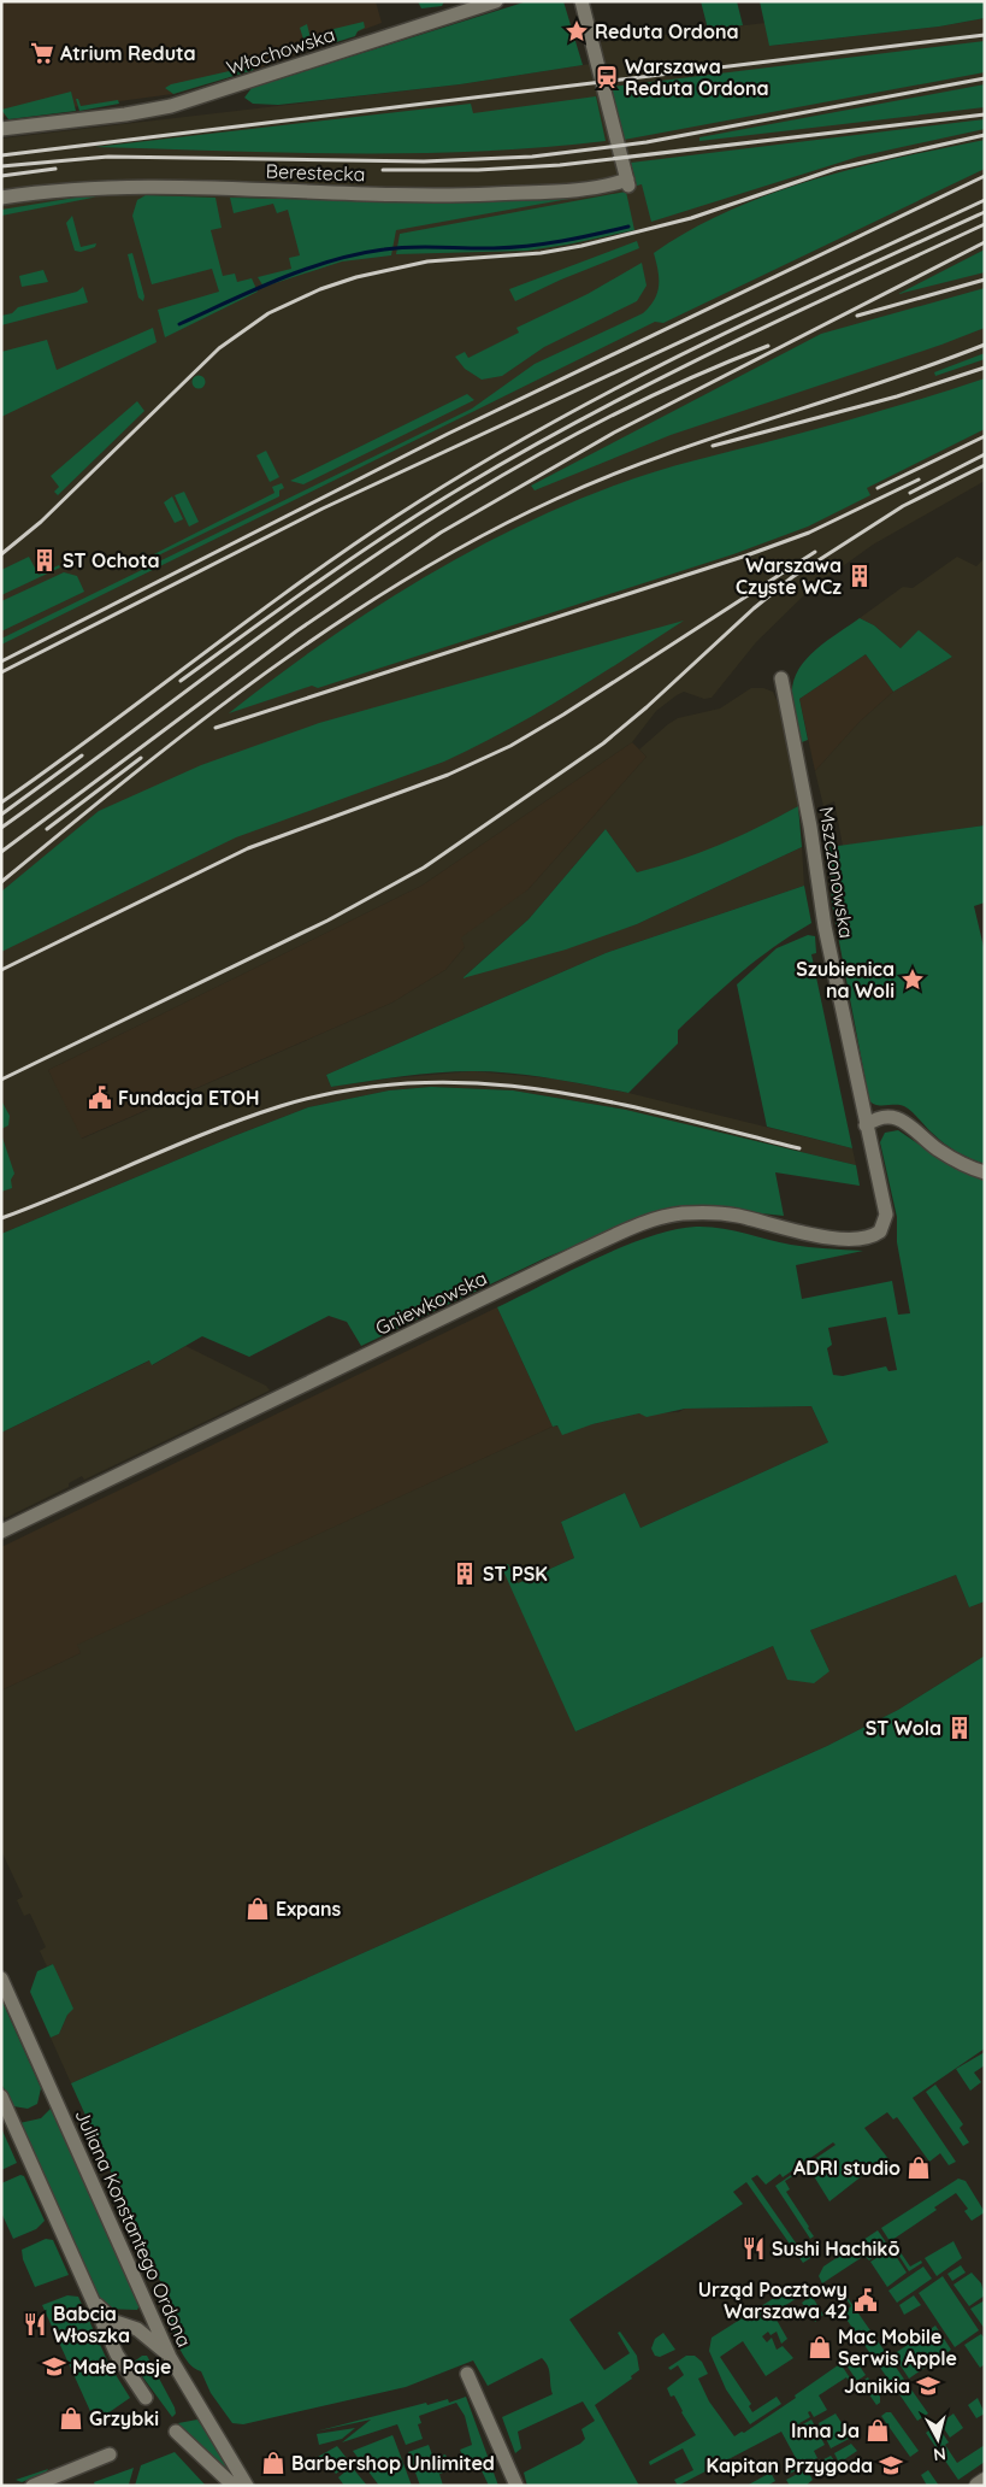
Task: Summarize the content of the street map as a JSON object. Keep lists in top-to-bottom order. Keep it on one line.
{"streets":{"street":["Włochowska","Berestecka","Mszczonowska","Gniewkowska","Juliana Konstantego Ordona"]},"crossings":[["Mszczonowska","Gniewkowska"]],"places":{"place":["Reduta Ordona","Szubienica na Woli"],"supermarket":["Atrium Reduta"],"station":["Warszawa Reduta Ordona"],"building":["ST Ochota","Warszawa Czyste WCz","ST PSK","ST Wola"],"public building":["Fundacja ETOH","Urząd Pocztowy Warszawa 42"],"shop":["Expans","ADRI studio","Mac Mobile Serwis Apple","Grzybki","Inna Ja","Barbershop Unlimited"],"restaurant":["Sushi Hachikō","Babcia Włoszka"],"school or university":["Małe Pasje","Janikia","Kapitan Przygoda"]},"north":"bottom"}
